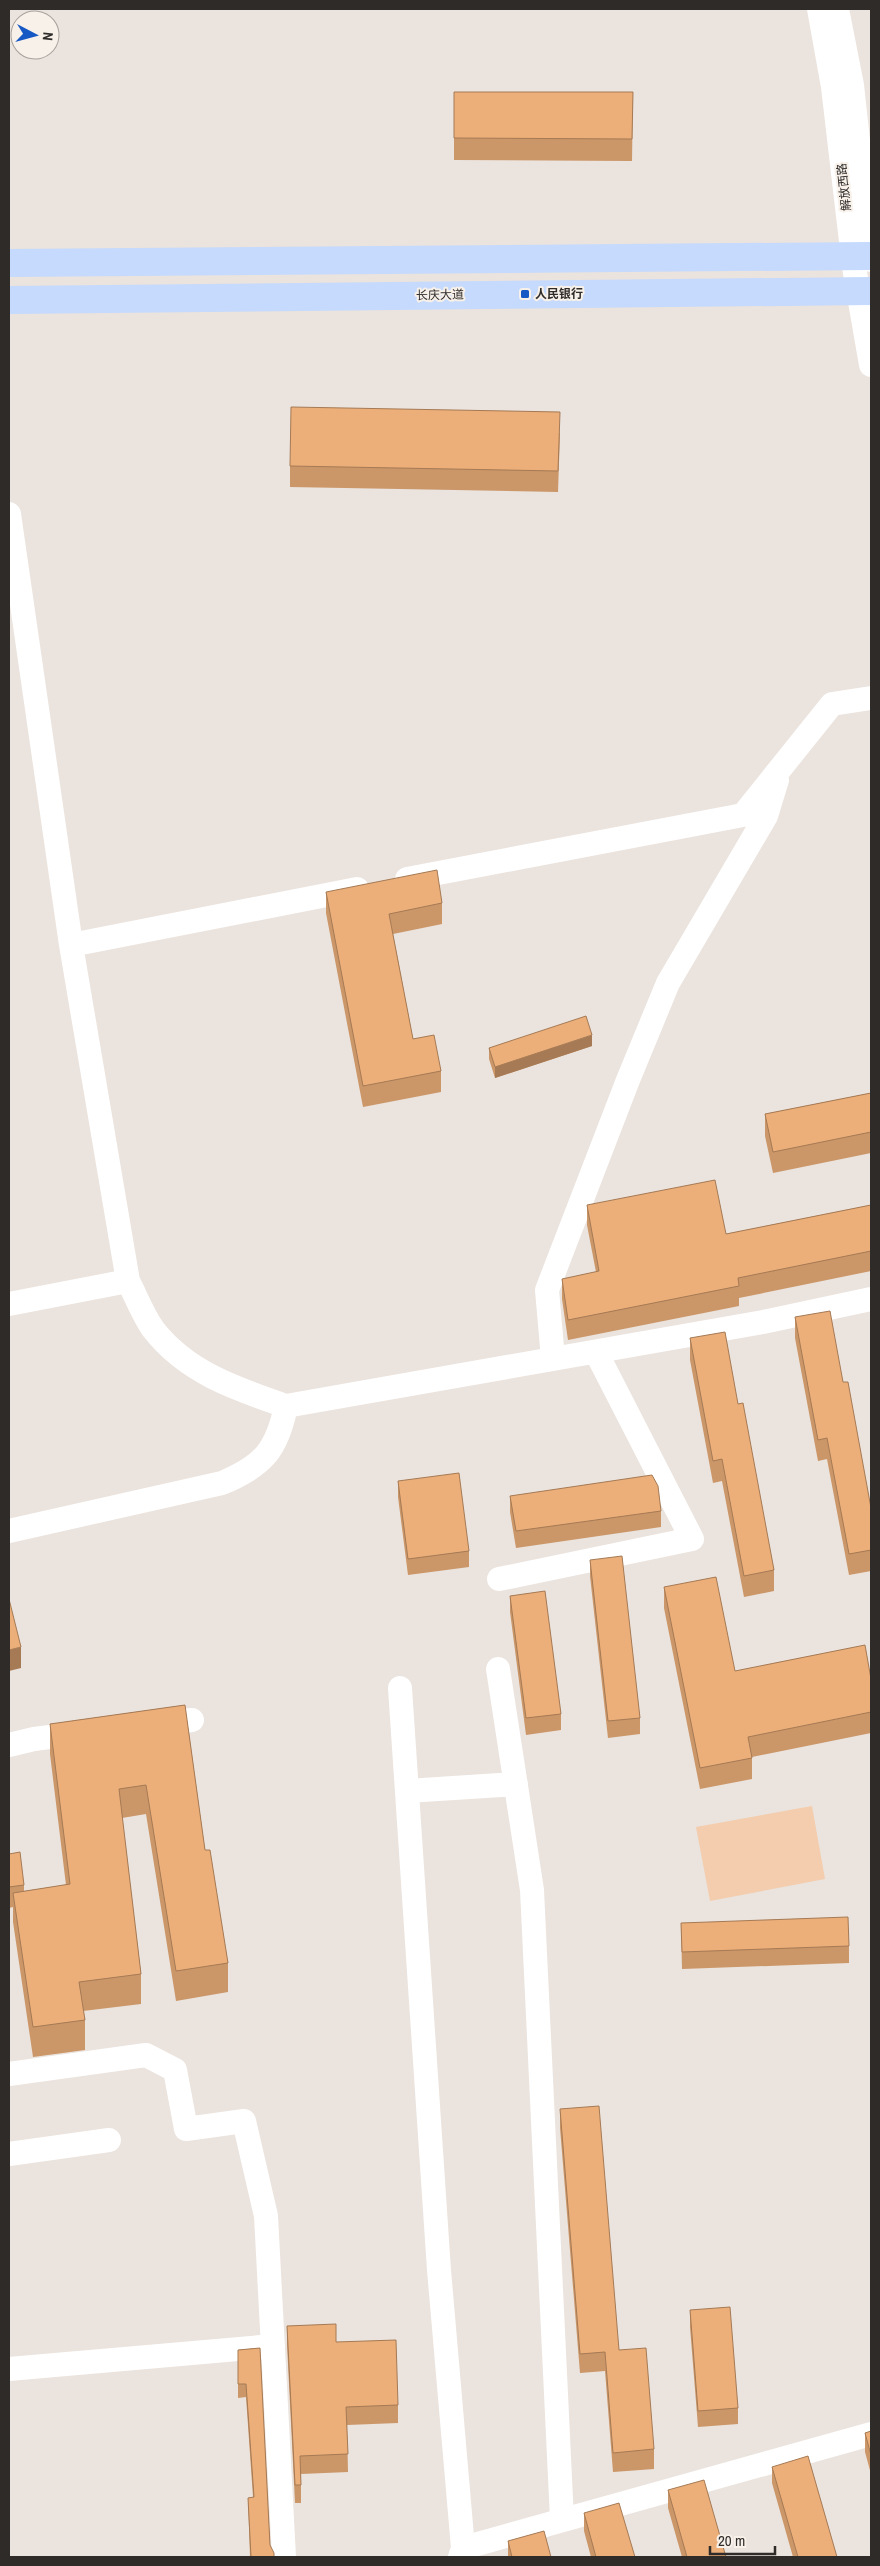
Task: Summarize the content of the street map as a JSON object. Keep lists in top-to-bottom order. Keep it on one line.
{"streets":{"main road":["长庆大道"],"street":["解放西路"]},"crossings":[["解放西路","长庆大道"]],"places":{"transit":["人民银行"]},"scale_bar":"20 m","north":"right"}
